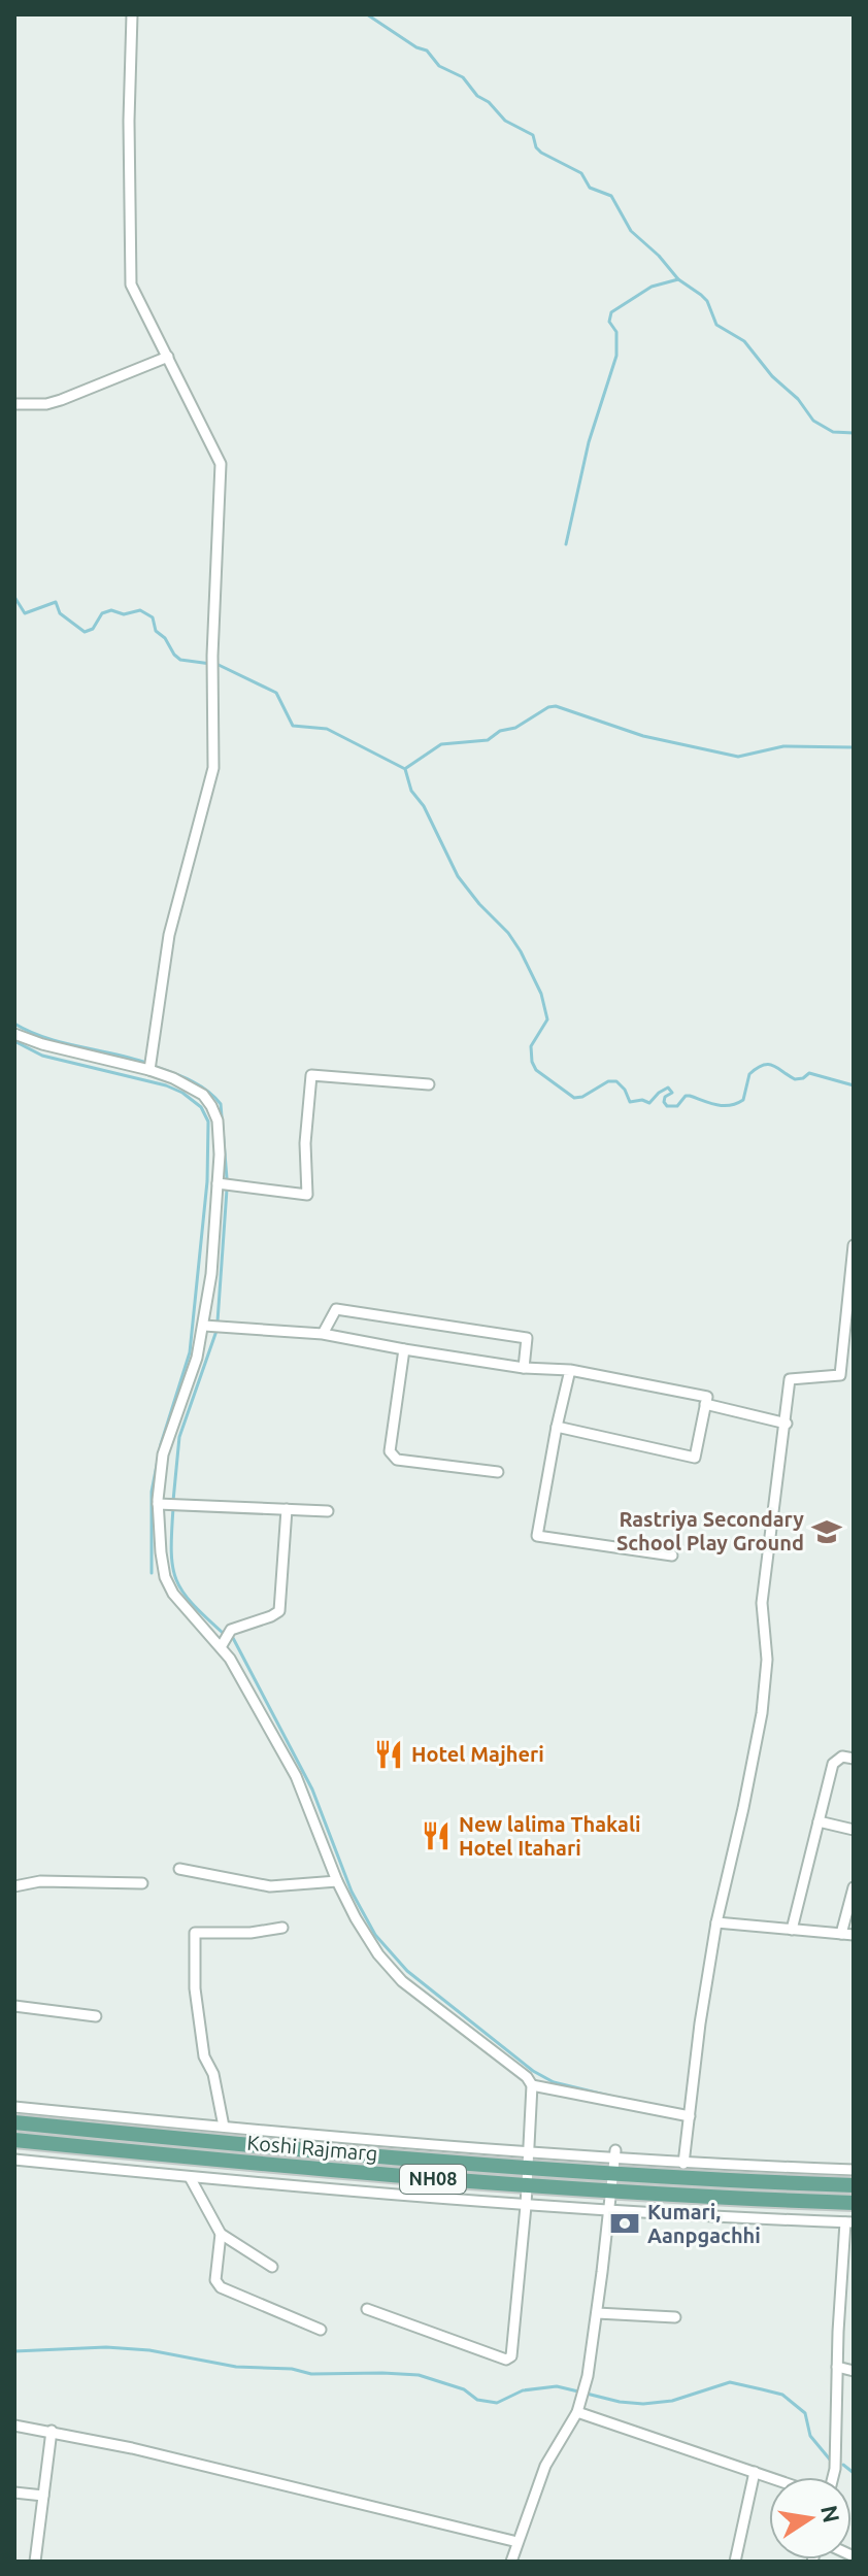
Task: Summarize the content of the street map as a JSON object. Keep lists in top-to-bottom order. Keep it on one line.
{"streets":{"main road":["Koshi Rajmarg","NH08"]},"places":{"school or university":["Rastriya Secondary School Play Ground"],"restaurant":["Hotel Majheri","New lalima Thakali Hotel Itahari"],"bank":["Kumari, Aanpgachhi"]},"north":"right"}
